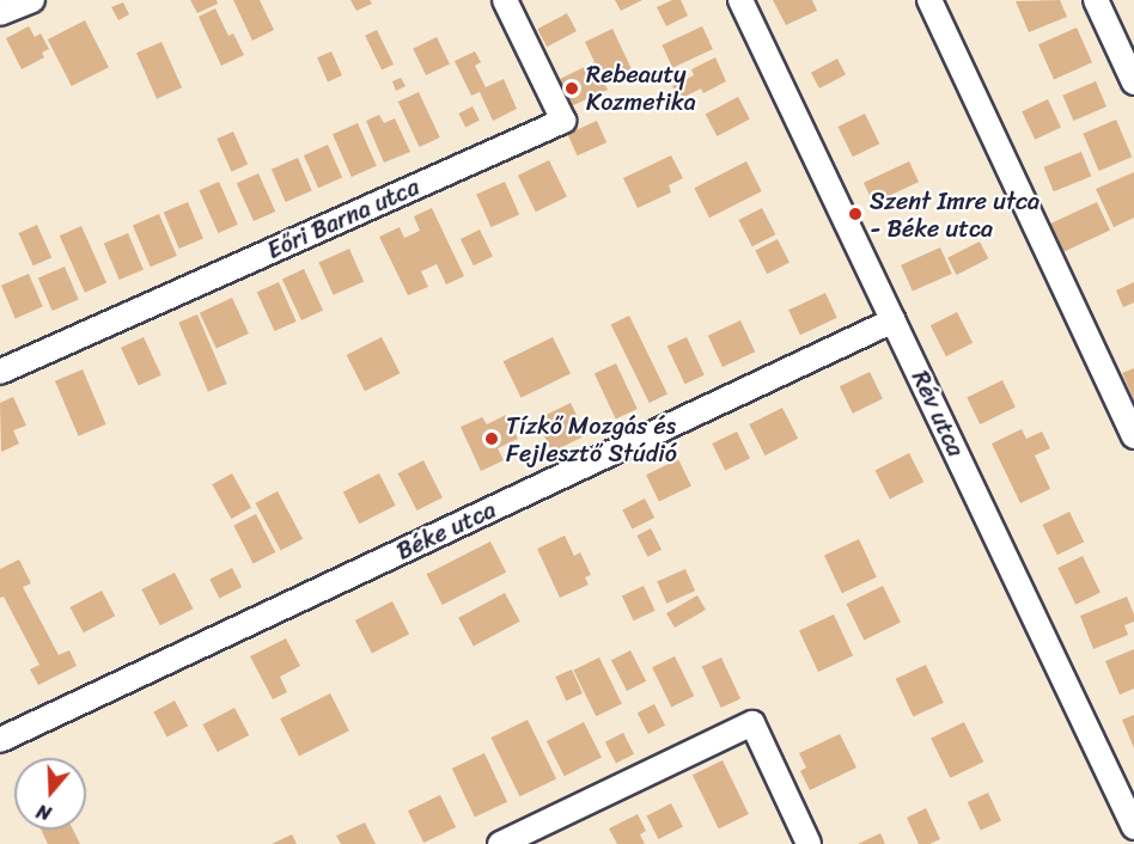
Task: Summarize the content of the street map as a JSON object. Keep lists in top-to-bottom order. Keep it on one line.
{"streets":{"street":["Eőri Barna utca","Rév utca","Béke utca"]},"crossings":[["Rév utca","Béke utca"]],"places":["Rebeauty Kozmetika","Szent Imre utca - Béke utca","Tízkő Mozgás és Fejlesztő Stúdió"],"north":"bottom"}
